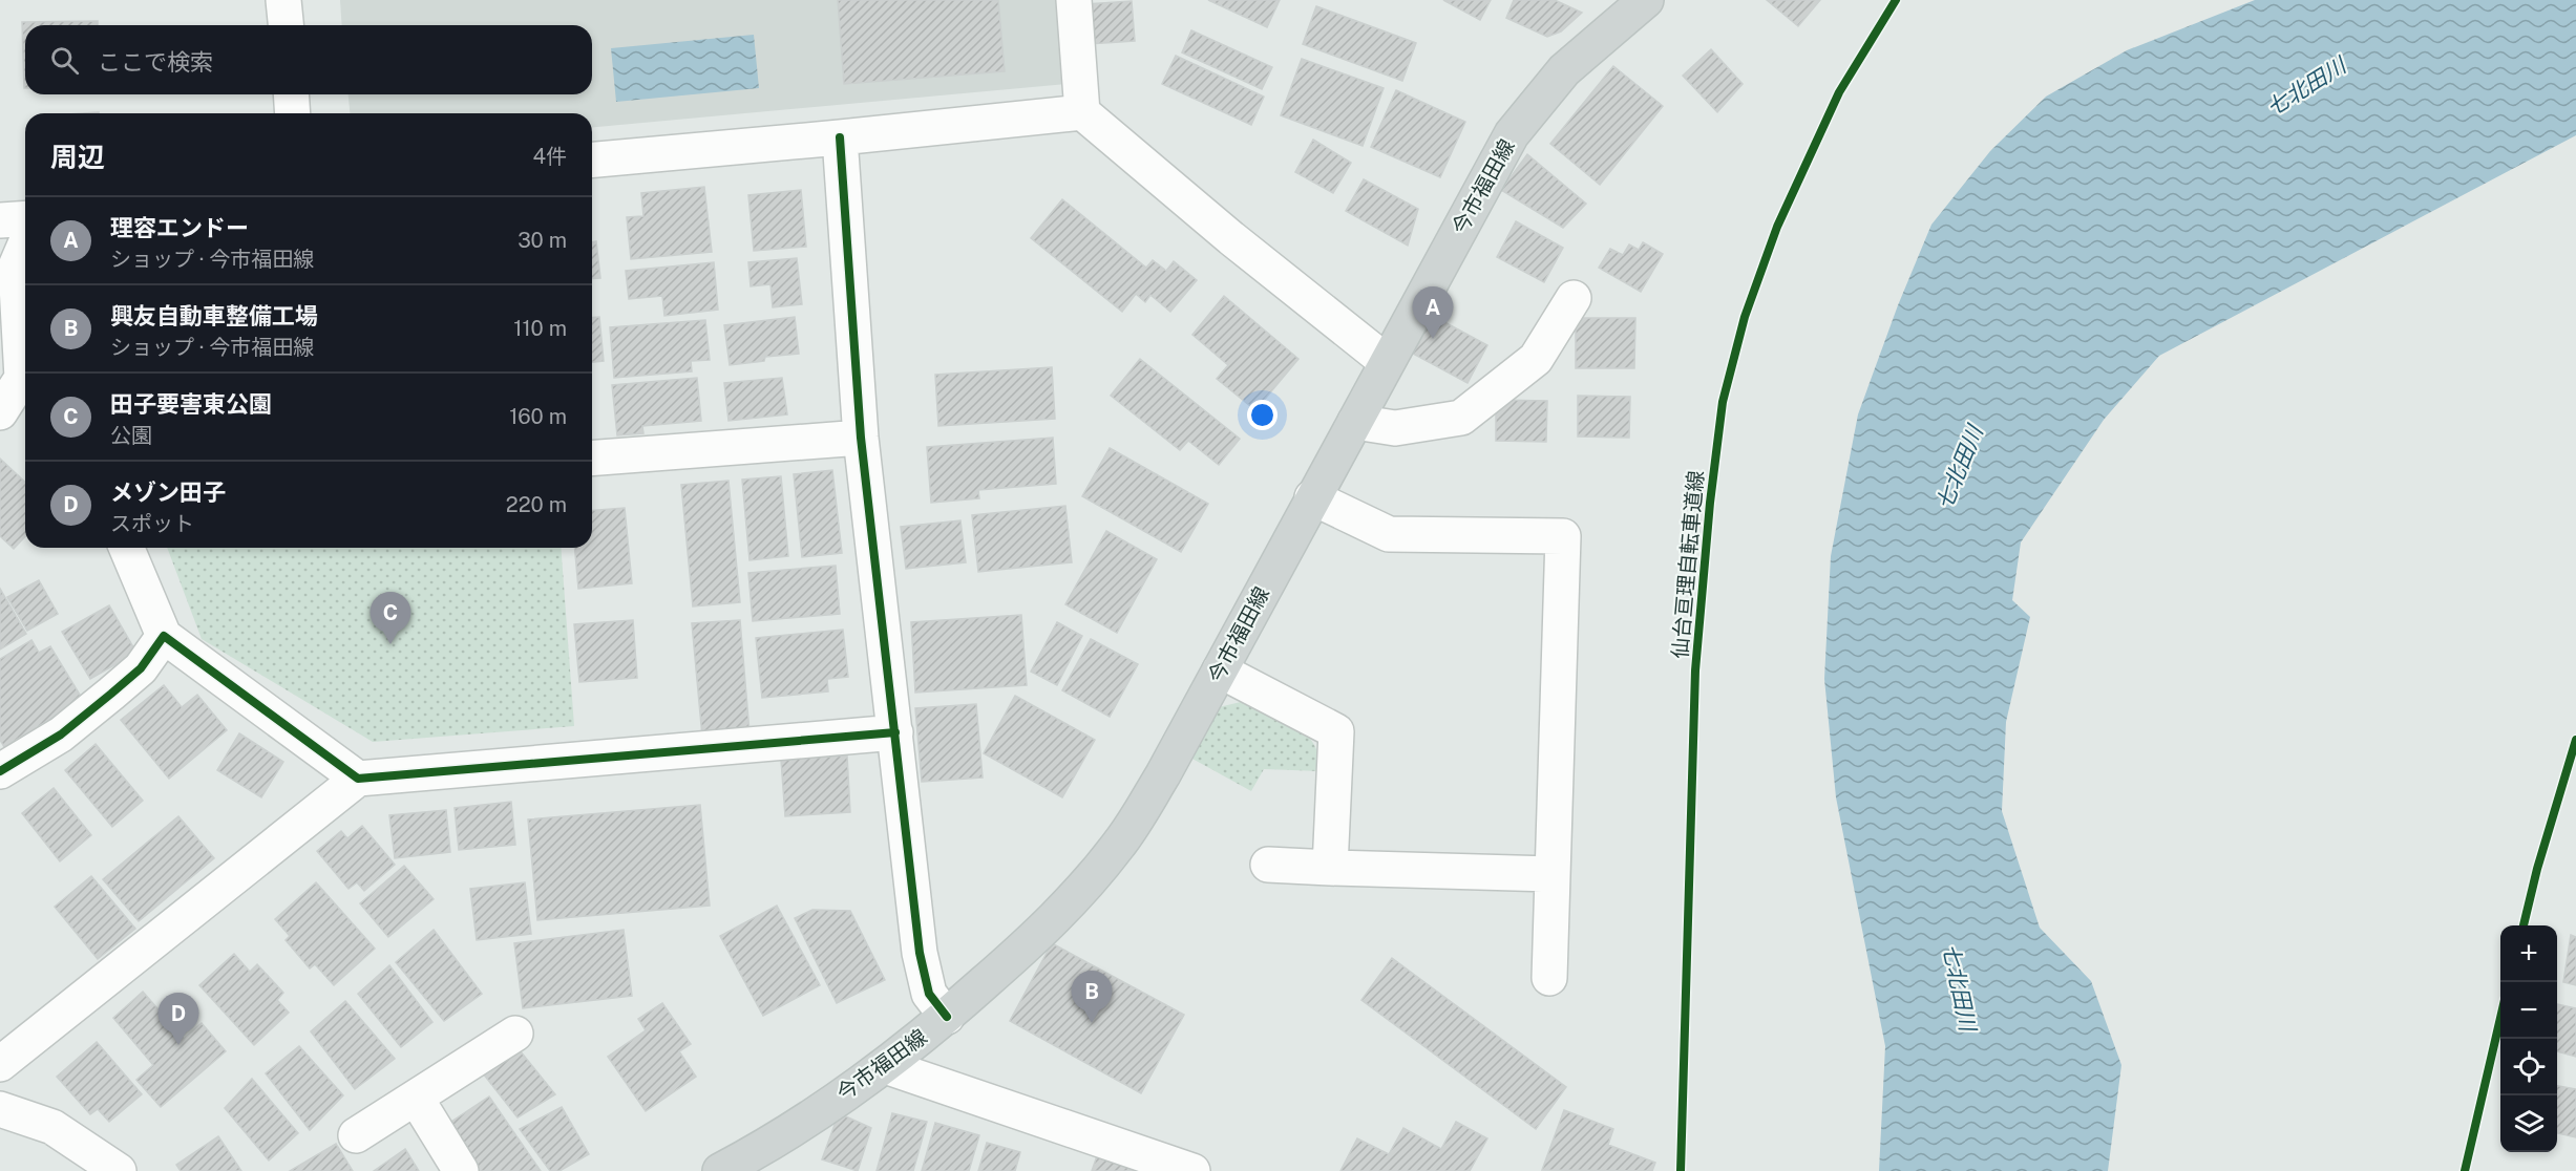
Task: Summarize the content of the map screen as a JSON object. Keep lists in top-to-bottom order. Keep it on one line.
{"streets":{"main road":["今市福田線"],"cycle path":["仙台亘理自転車道線"]},"water":["七北田川"],"page":{"search":"ここで検索","heading":["周辺","4件"],"list":[{"mark":"A","name":"理容エンドー","note":"ショップ · 今市福田線","value":"30 m"},{"mark":"B","name":"興友自動車整備工場","note":"ショップ · 今市福田線","value":"110 m"},{"mark":"C","name":"田子要害東公園","note":"公園","value":"160 m"},{"mark":"D","name":"メゾン田子","note":"スポット","value":"220 m"}],"pins":["A","C","B","D"],"map_buttons":["+","−"]}}
